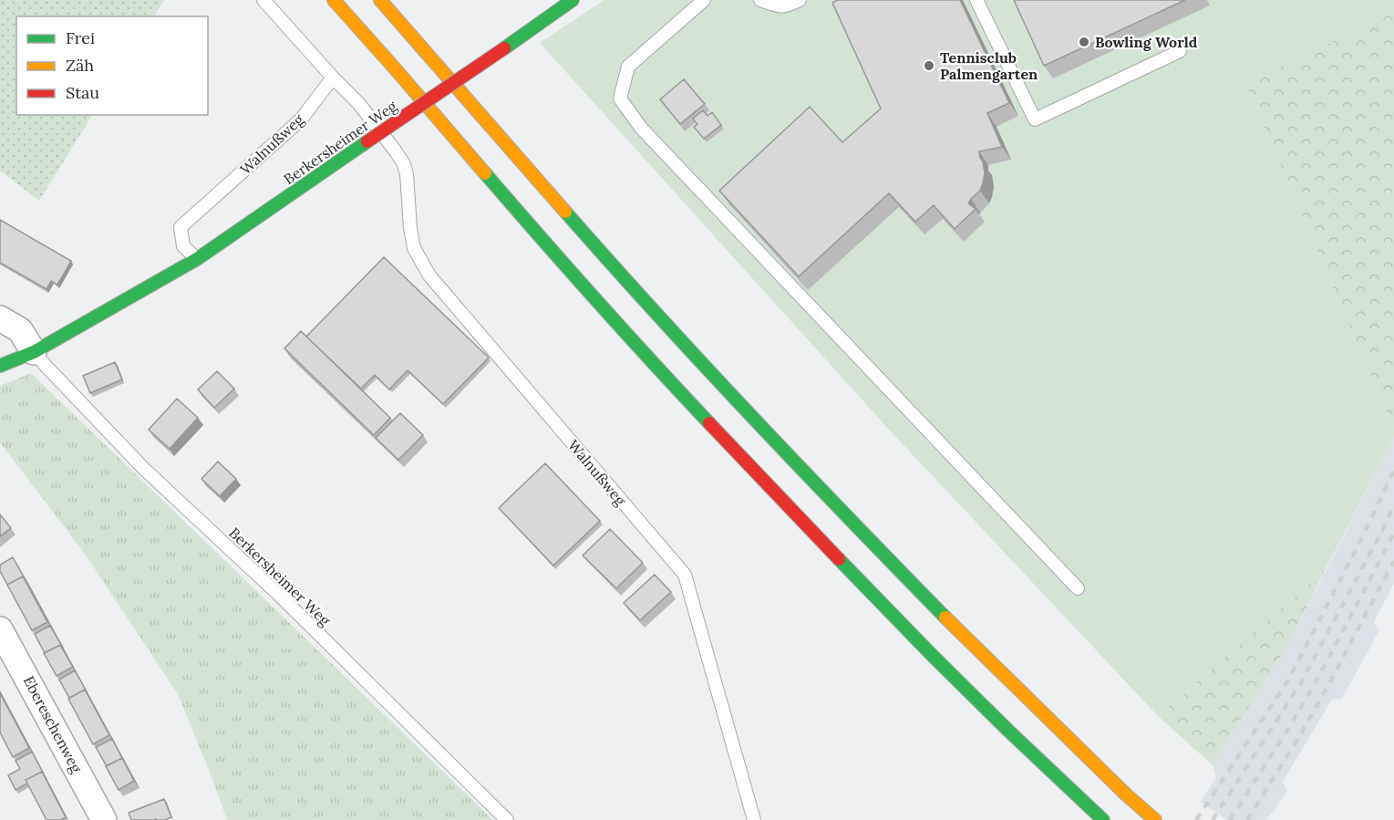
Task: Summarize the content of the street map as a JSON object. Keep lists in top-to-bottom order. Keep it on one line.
{"streets":{"main road":["Berkersheimer Weg"],"street":["Ebereschenweg"],"lane":["Walnußweg"]},"crossings":[["Berkersheimer Weg","Walnußweg"]],"places":["Bowling World","Tennisclub Palmengarten"],"legend":["Frei","Zäh","Stau"]}
